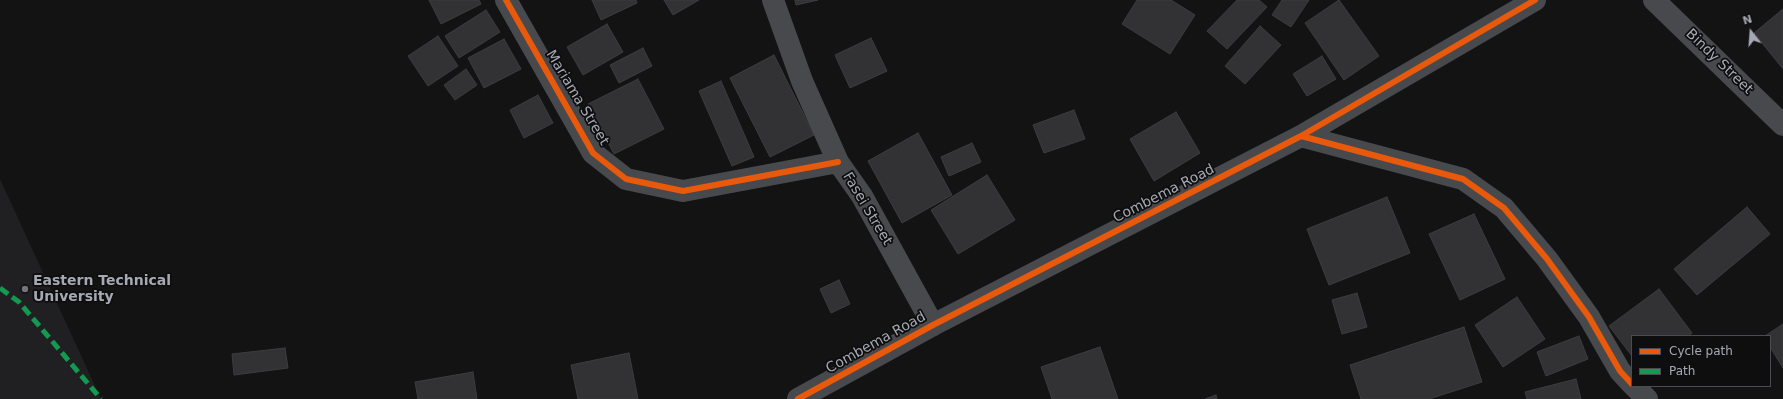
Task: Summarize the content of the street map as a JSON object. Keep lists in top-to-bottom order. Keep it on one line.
{"streets":{"street":["Bindy Street","Mariama Street","Combema Road","Fasei Street"]},"crossings":[["Mariama Street","Fasei Street"],["Combema Road","Fasei Street"]],"places":["Eastern Technical University"],"legend":["Cycle path","Path"],"north":"top"}
